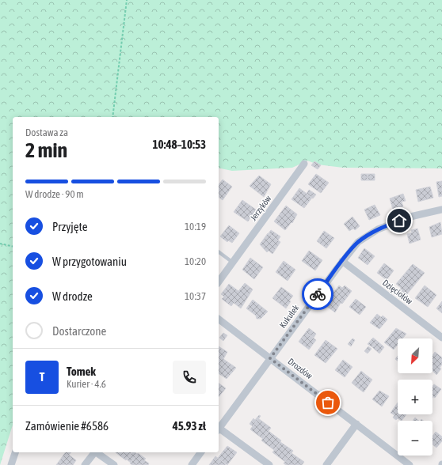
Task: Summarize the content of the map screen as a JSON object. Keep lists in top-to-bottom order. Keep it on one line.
{"streets":{"street":["Jerzyków","Dzięciołów","Kukułek","Drozdów"]},"crossings":[["Dzięciołów","Kukułek"],["Kukułek","Drozdów"]],"north":"bottom left","page":{"heading":["2 min","Dostawa za","10:48–10:53"],"panel":["Tomek","Kurier · 4.6","Zamówienie #6586","45.93 zł"],"bar":"W drodze · 90 m","list":[["Przyjęte","10:19"],["W przygotowaniu","10:20"],["W drodze","10:37"],"Dostarczone"],"map_buttons":["+","−"],"round":"T"}}
